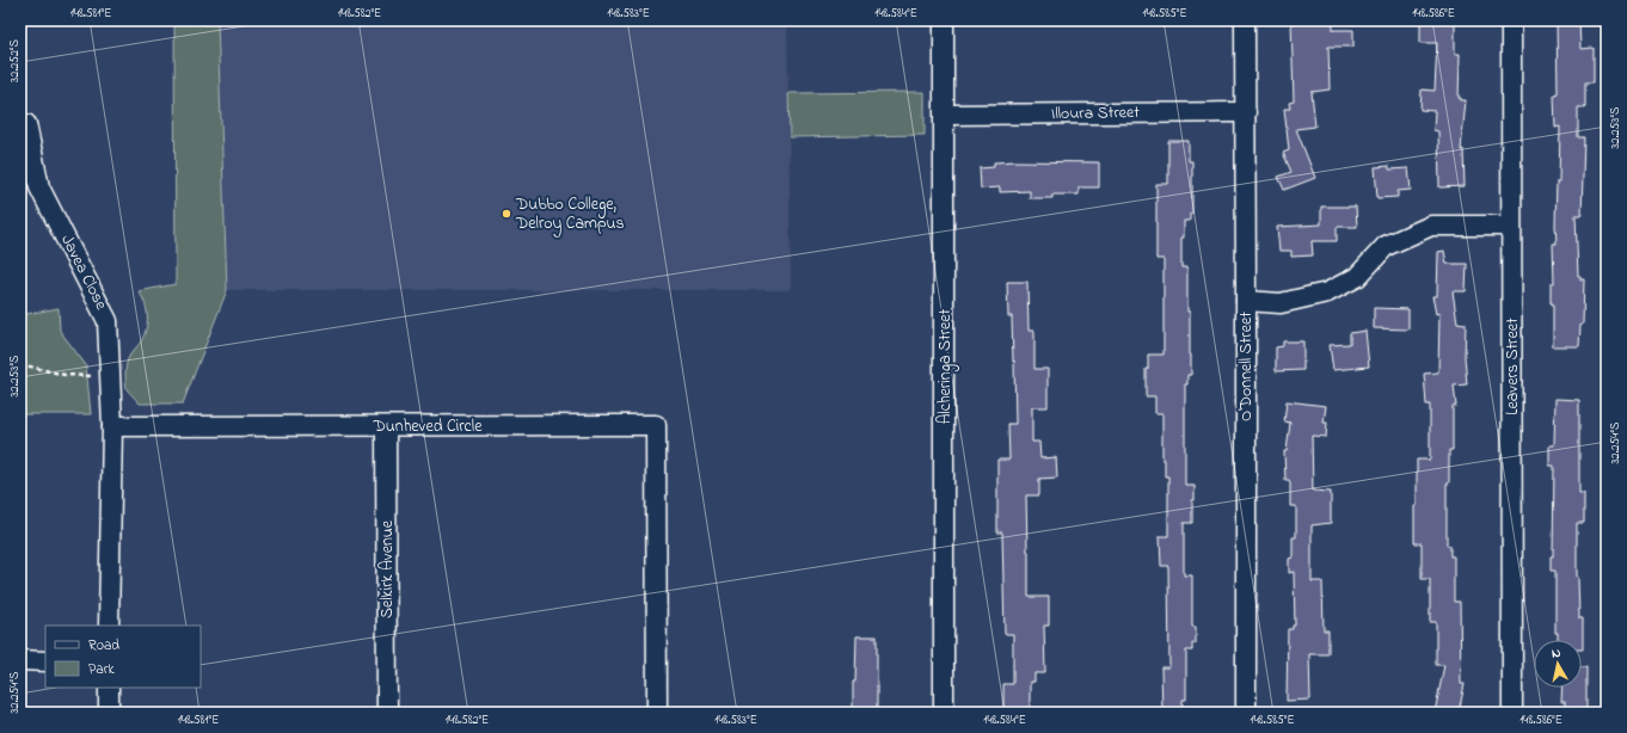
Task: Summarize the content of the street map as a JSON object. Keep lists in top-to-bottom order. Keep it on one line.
{"streets":{"street":["Illoura Street","Javea Close","Alcheringa Street","O'Donnell Street","Leavers Street","Dunheved Circle","Selkirk Avenue"]},"crossings":[["Illoura Street","Alcheringa Street"],["Illoura Street","O'Donnell Street"],["Javea Close","Dunheved Circle"],["Dunheved Circle","Selkirk Avenue"]],"places":["Dubbo College, Delroy Campus"],"legend":["Road","Park"],"north":"top","coordinates":["148.581°E","148.582°E","148.583°E","148.584°E","148.585°E","148.586°E","32.252°S","32.253°S","32.254°S"]}
